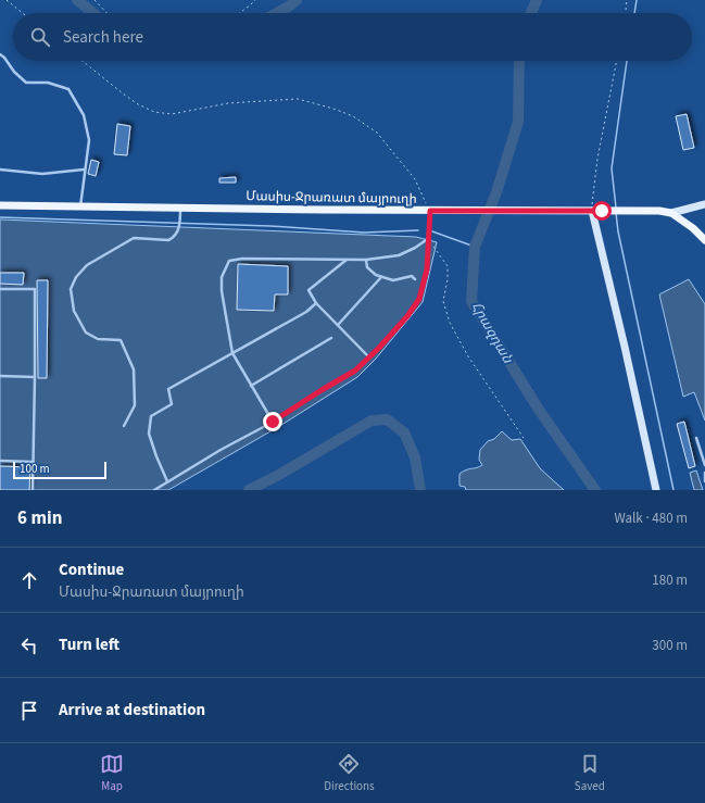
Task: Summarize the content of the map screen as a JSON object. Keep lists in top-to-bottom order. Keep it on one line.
{"streets":{"main road":["Մասիս-Ջրառատ մայրուղի"]},"water":["Հրազդան"],"scale_bar":"100 m","page":{"search":"Search here","scale":"100 m","heading":["6 min","Walk · 480 m"],"list":[["Continue","Մասիս-Ջրառատ մայրուղի","180 m"],["Turn left","300 m"],"Arrive at destination"],"nav":["Map","Directions","Saved"]}}
